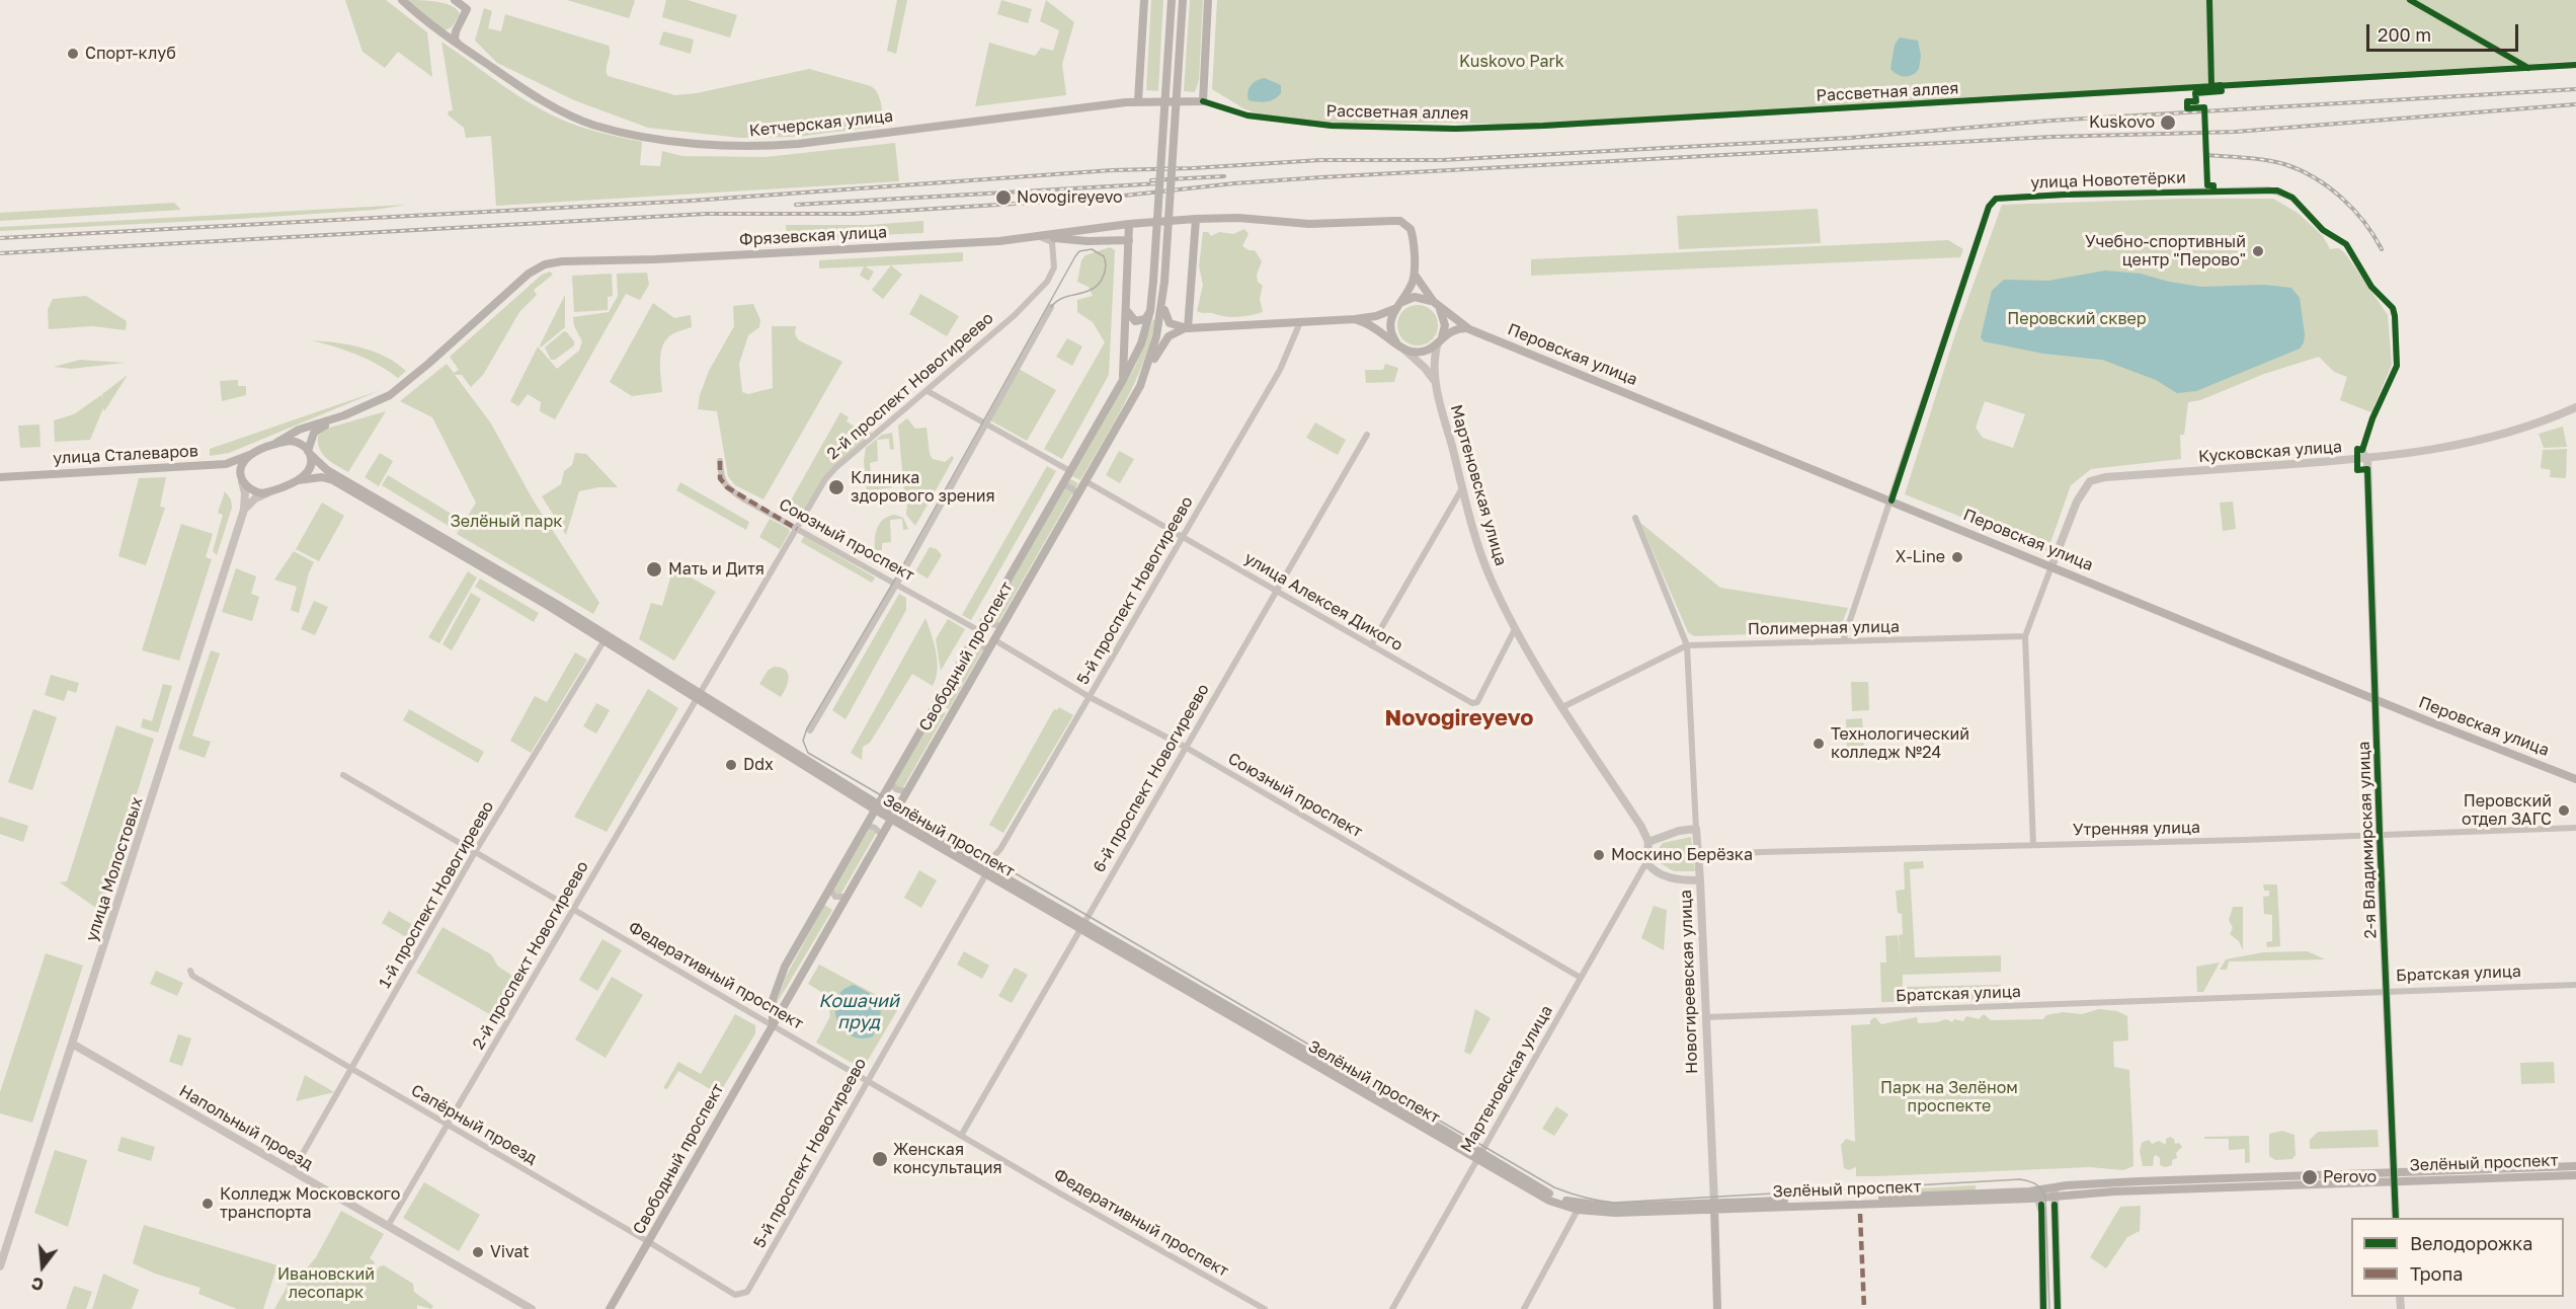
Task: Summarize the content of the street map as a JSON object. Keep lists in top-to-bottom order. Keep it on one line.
{"streets":{"main road":["Кетчерская улица","Фрязевская улица","Перовская улица","улица Сталеваров","Свободный проспект","Зелёный проспект","Новогиреевская улица"],"street":["Рассветная аллея","улица Новотетёрки","2-й проспект Новогиреево","Кусковская улица","Мартеновская улица","Союзный проспект","5-й проспект Новогиреево","улица Алексея Дикого","Полимерная улица","6-й проспект Новогиреево","Утренняя улица","2-я Владимирская улица","улица Молостовых","1-й проспект Новогиреево","Братская улица","Федеративный проспект","Сапёрный проезд","Напольный проезд"]},"crossings":[["Рассветная аллея","Кетчерская улица"],["улица Новотетёрки","Перовская улица"],["улица Новотетёрки","Кусковская улица"],["улица Новотетёрки","Полимерная улица"],["улица Новотетёрки","2-я Владимирская улица"],["Фрязевская улица","2-й проспект Новогиреево"],["Фрязевская улица","улица Сталеваров"],["Фрязевская улица","Зелёный проспект"],["Перовская улица","Кусковская улица"],["Перовская улица","2-я Владимирская улица"],["2-й проспект Новогиреево","Союзный проспект"],["2-й проспект Новогиреево","Зелёный проспект"],["2-й проспект Новогиреево","Федеративный проспект"],["2-й проспект Новогиреево","Сапёрный проезд"],["2-й проспект Новогиреево","Напольный проезд"],["Кусковская улица","2-я Владимирская улица"],["улица Сталеваров","Зелёный проспект"],["Мартеновская улица","Союзный проспект"],["Мартеновская улица","улица Алексея Дикого"],["Мартеновская улица","Полимерная улица"],["Мартеновская улица","Зелёный проспект"],["Союзный проспект","5-й проспект Новогиреево"],["Союзный проспект","Свободный проспект"],["Союзный проспект","6-й проспект Новогиреево"],["5-й проспект Новогиреево","улица Алексея Дикого"],["5-й проспект Новогиреево","Зелёный проспект"],["5-й проспект Новогиреево","Федеративный проспект"],["5-й проспект Новогиреево","Сапёрный проезд"],["улица Алексея Дикого","Свободный проспект"],["улица Алексея Дикого","6-й проспект Новогиреево"],["Полимерная улица","Новогиреевская улица"],["Свободный проспект","Зелёный проспект"],["Свободный проспект","Федеративный проспект"],["Свободный проспект","Сапёрный проезд"],["6-й проспект Новогиреево","Зелёный проспект"],["6-й проспект Новогиреево","Федеративный проспект"],["Утренняя улица","2-я Владимирская улица"],["Утренняя улица","Новогиреевская улица"],["Зелёный проспект","2-я Владимирская улица"],["Зелёный проспект","1-й проспект Новогиреево"],["Зелёный проспект","Новогиреевская улица"],["2-я Владимирская улица","Братская улица"],["улица Молостовых","Напольный проезд"],["1-й проспект Новогиреево","Федеративный проспект"],["1-й проспект Новогиреево","Сапёрный проезд"],["1-й проспект Новогиреево","Напольный проезд"],["Братская улица","Новогиреевская улица"]],"districts":["Novogireyevo"],"water":["Кошачий пруд"],"parks":["Kuskovo Park","Перовский сквер","Зелёный парк","Парк на Зелёном проспекте","Ивановский лесопарк"],"places":["Спорт-клуб","Kuskovo","Novogireyevo","Учебно-спортивный центр \"Перово\"","Клиника здорового зрения","X-Line","Мать и Дитя","Технологический колледж №24","Ddx","Перовский отдел ЗАГС","Москино Берёзка","Женская консультация","Perovo","Колледж Московского транспорта","Vivat"],"legend":["Велодорожка","Тропа"],"scale_bar":"200 m","north":"bottom"}
